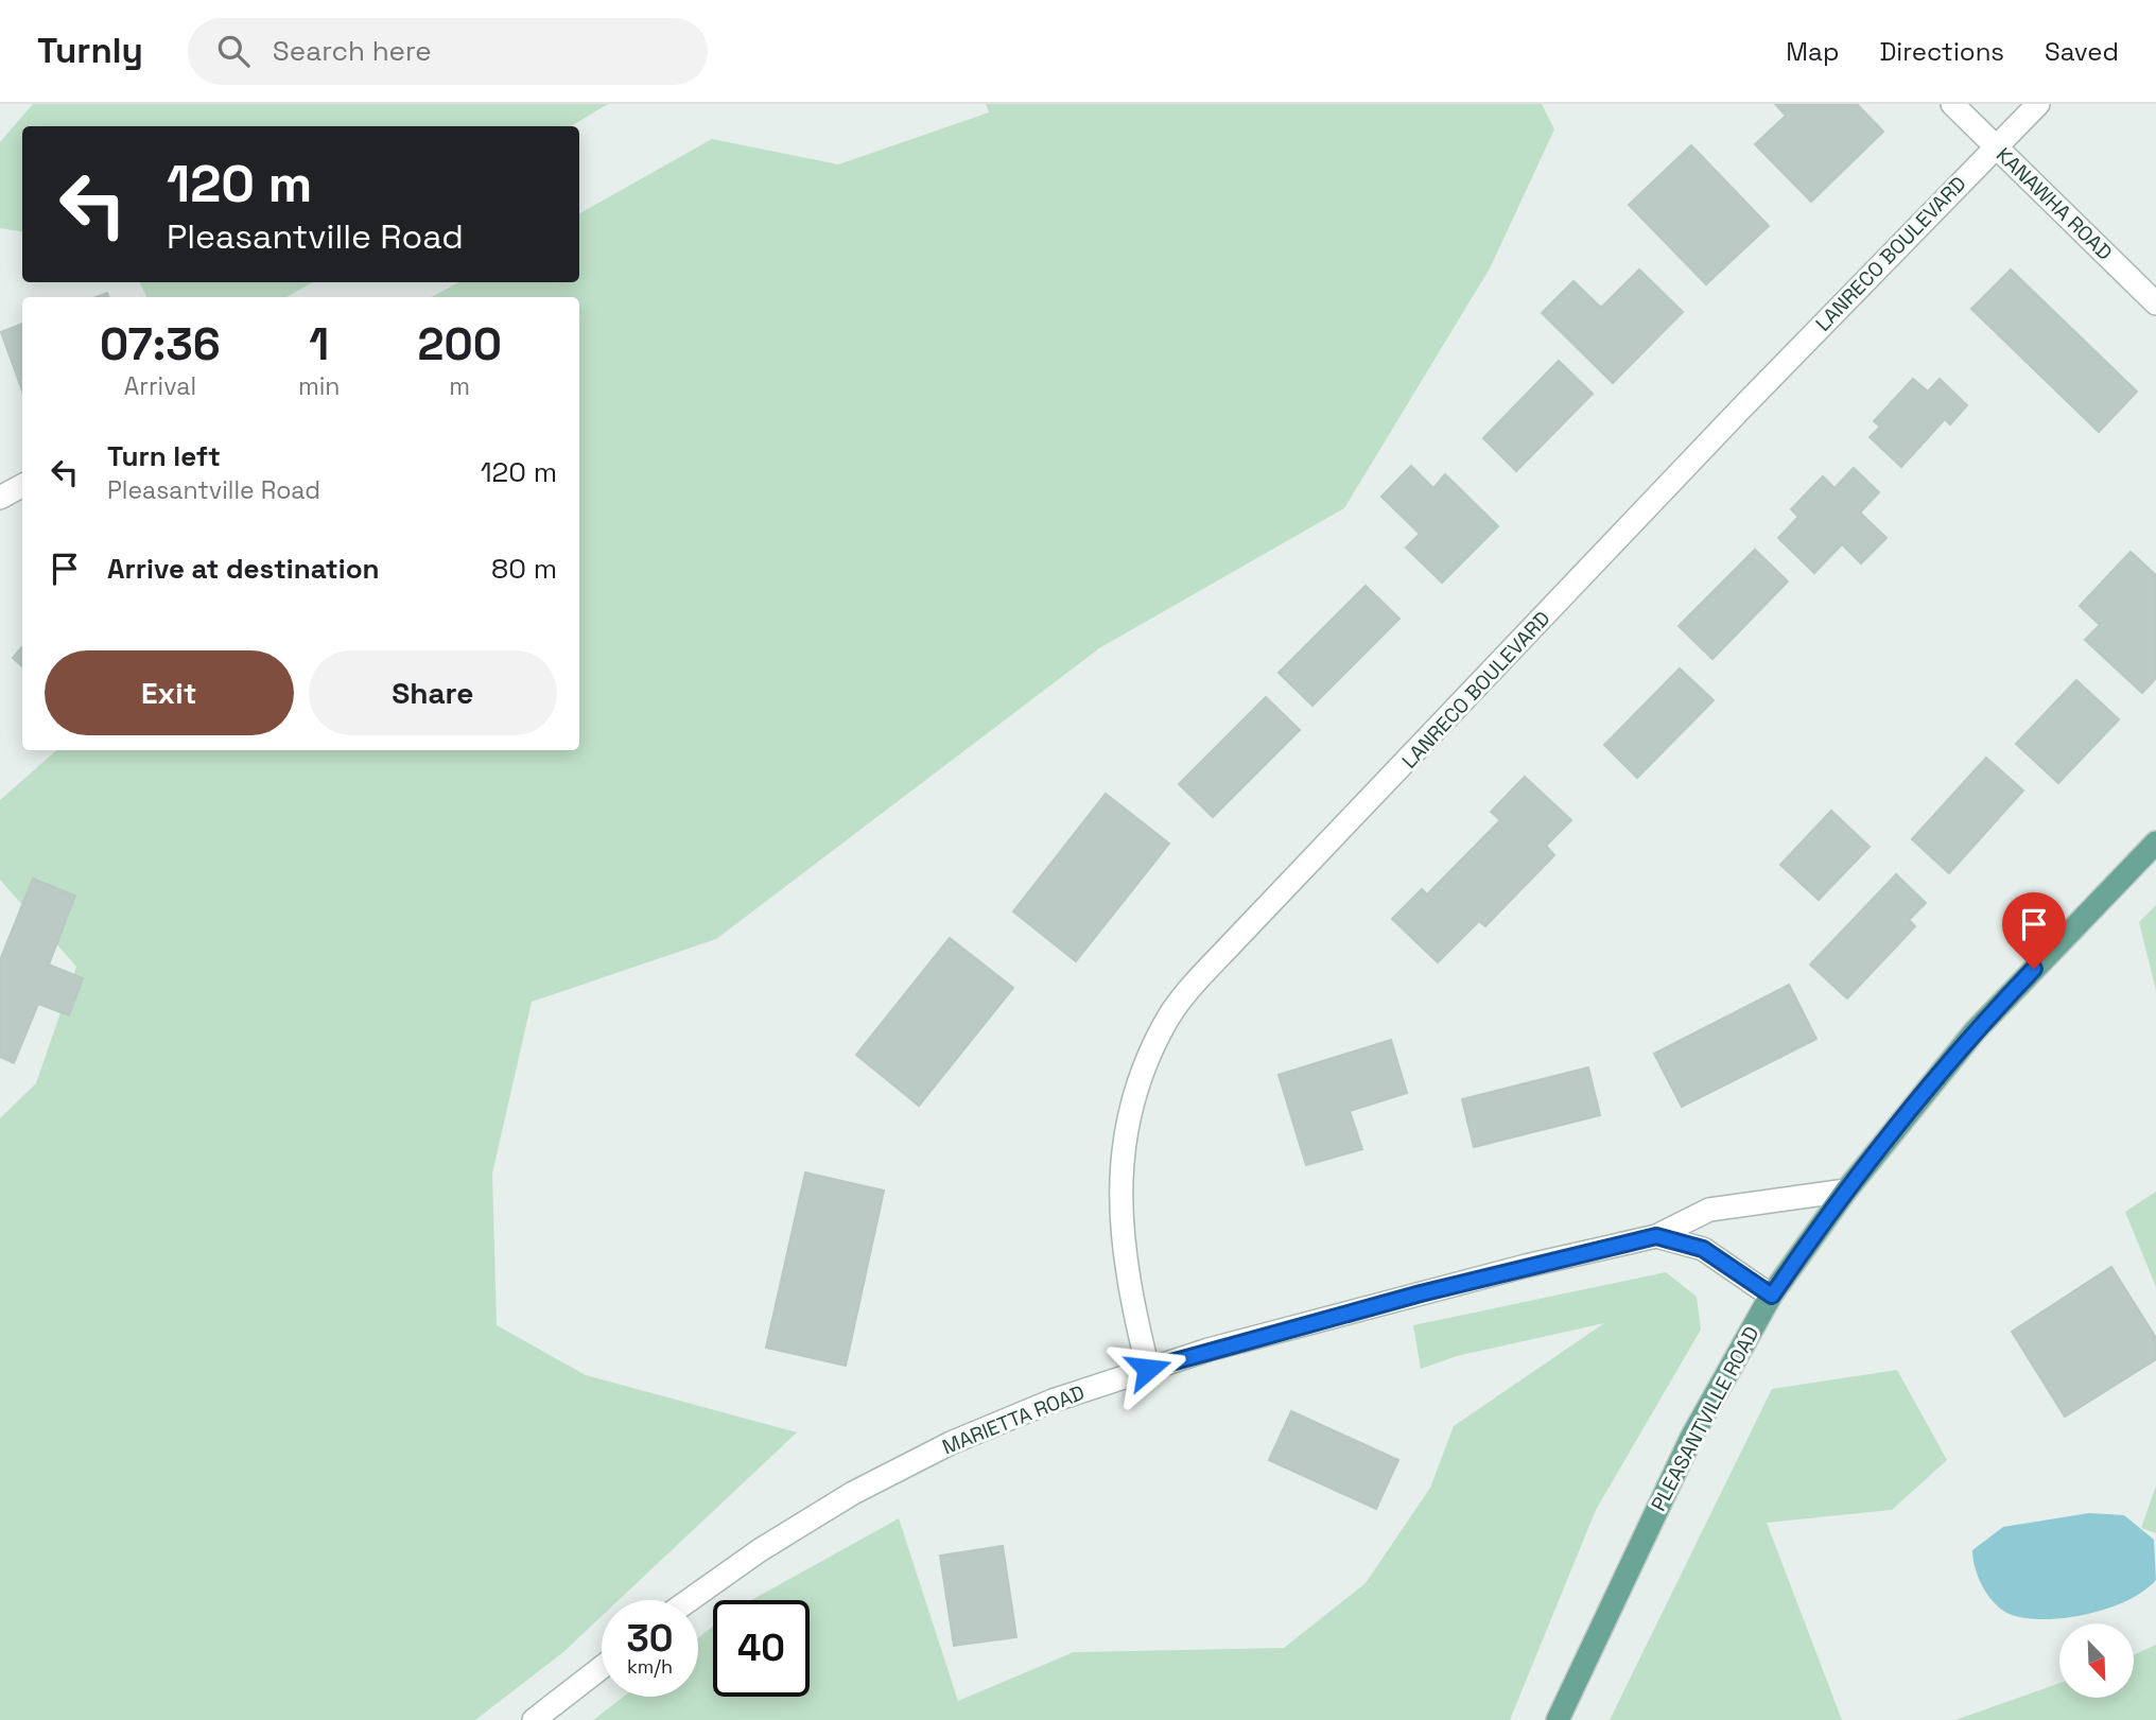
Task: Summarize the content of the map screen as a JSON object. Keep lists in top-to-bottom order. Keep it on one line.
{"streets":{"main road":["PLEASANTVILLE ROAD"],"street":["KANAWHA ROAD","LANRECO BOULEVARD","MARIETTA ROAD"]},"crossings":[["KANAWHA ROAD","LANRECO BOULEVARD"],["LANRECO BOULEVARD","MARIETTA ROAD"],["PLEASANTVILLE ROAD","MARIETTA ROAD"]],"north":"bottom right","page":{"header":"Turnly","search":"Search here","nav":["Map","Directions","Saved"],"turn":["120 m","Pleasantville Road"],"eta":["07:36","Arrival","1","min","200","m"],"list":[{"name":"Turn left","note":"Pleasantville Road","value":"120 m"},{"name":"Arrive at destination","value":"80 m"}],"buttons":["Exit","Share"],"speed":"30 km/h","limit":"40"}}
